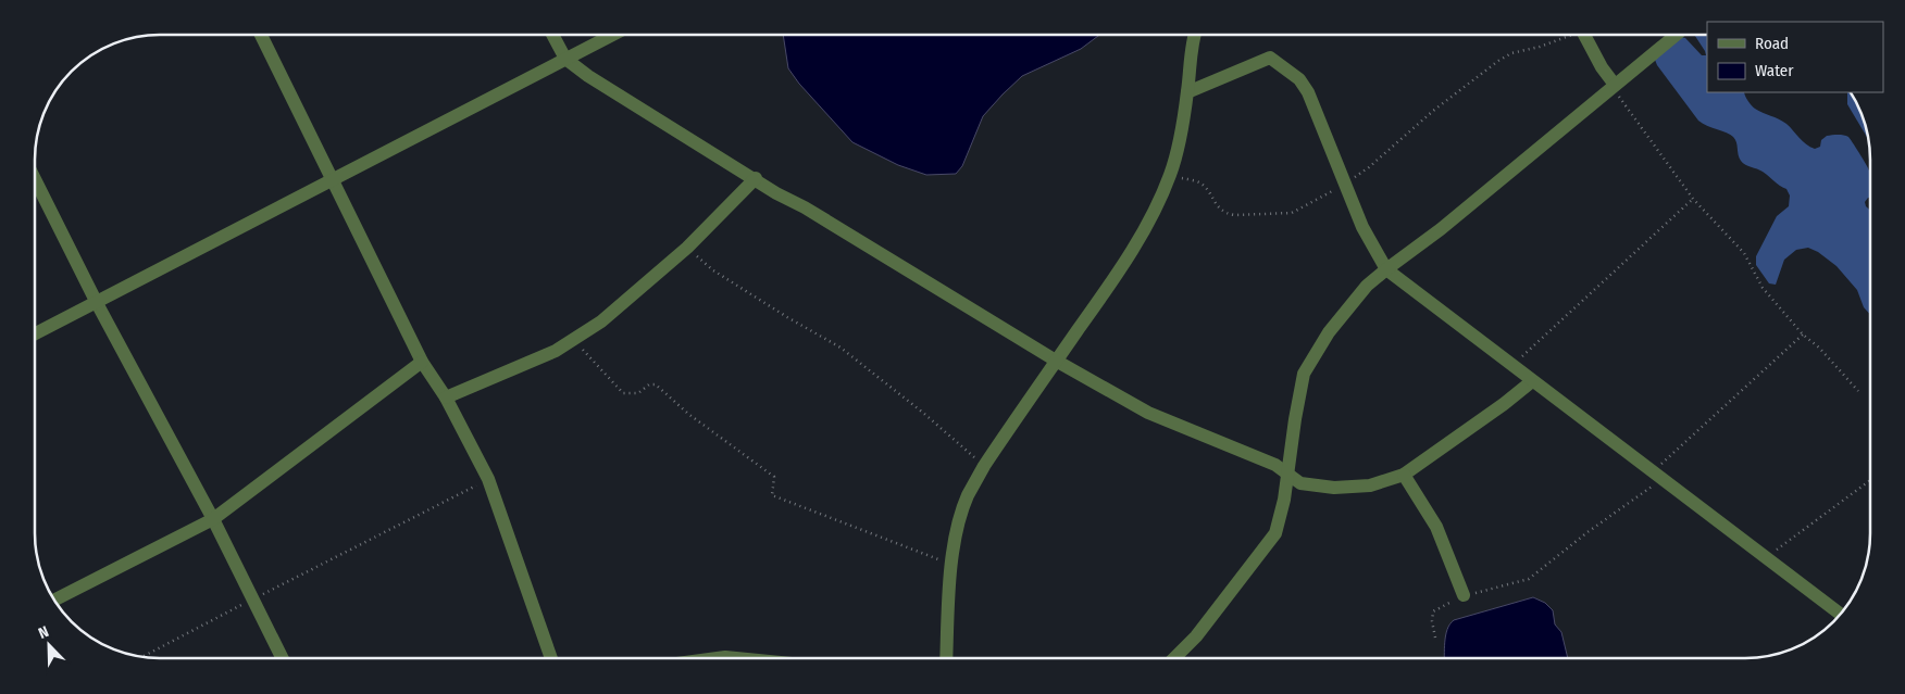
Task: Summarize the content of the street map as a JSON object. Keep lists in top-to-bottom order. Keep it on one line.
{"legend":["Road","Water"],"north":"top left"}
